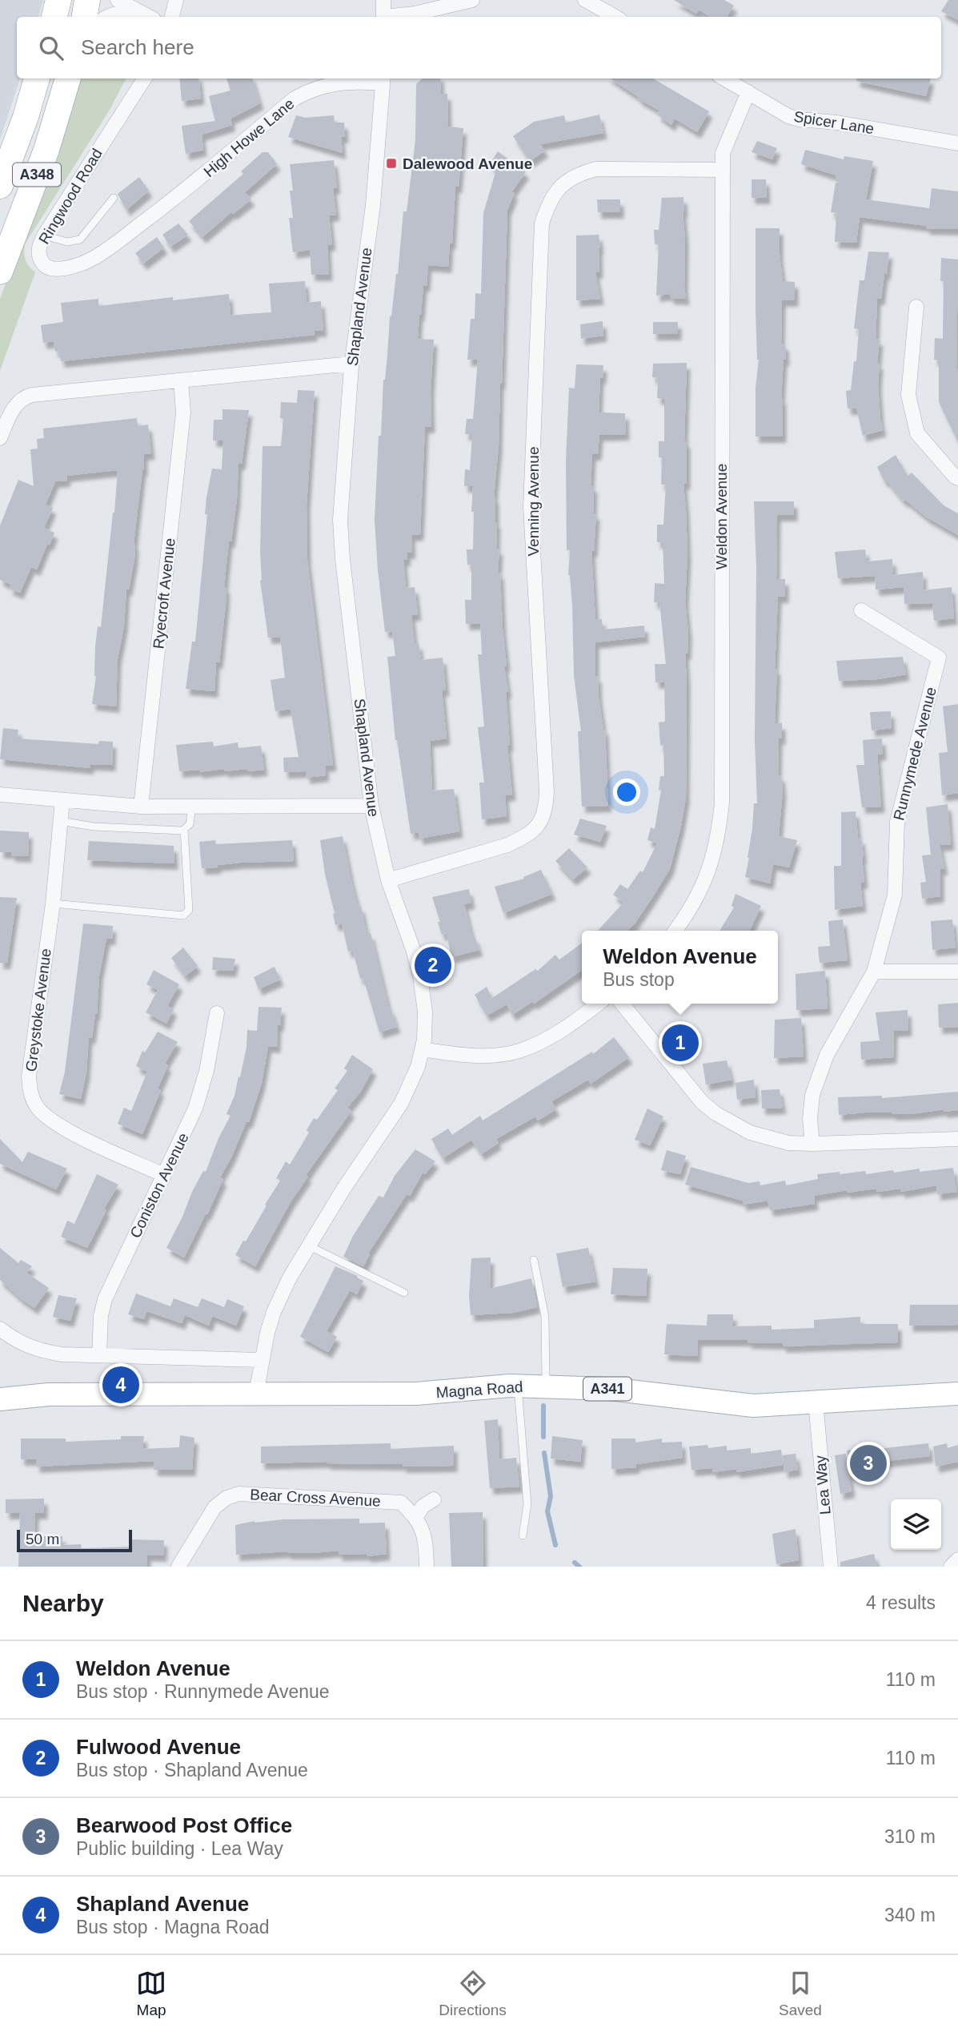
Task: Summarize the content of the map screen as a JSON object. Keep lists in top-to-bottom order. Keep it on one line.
{"streets":{"highway":["A348","Ringwood Road"],"main road":["A341","Magna Road"],"street":["Spicer Lane","High Howe Lane","Shapland Avenue","Venning Avenue","Weldon Avenue","Ryecroft Avenue","Runnymede Avenue","Greystoke Avenue","Coniston Avenue","Lea Way","Bear Cross Avenue"]},"crossings":[["Spicer Lane","Weldon Avenue"],["High Howe Lane","Ringwood Road"],["High Howe Lane","Shapland Avenue"],["Shapland Avenue","Venning Avenue"],["Shapland Avenue","Magna Road"],["Venning Avenue","Weldon Avenue"],["Greystoke Avenue","Coniston Avenue"],["Magna Road","Lea Way"]],"places":{"transit":["Dalewood Avenue"]},"scale_bar":"50 m","page":{"search":"Search here","popup":["Weldon Avenue","Bus stop"],"pins":["2","1","4","3"],"scale":"50 m","heading":["Nearby","4 results"],"list":[{"mark":"1","name":"Weldon Avenue","note":"Bus stop · Runnymede Avenue","value":"110 m"},{"mark":"2","name":"Fulwood Avenue","note":"Bus stop · Shapland Avenue","value":"110 m"},{"mark":"3","name":"Bearwood Post Office","note":"Public building · Lea Way","value":"310 m"},{"mark":"4","name":"Shapland Avenue","note":"Bus stop · Magna Road","value":"340 m"}],"nav":["Map","Directions","Saved"]}}
